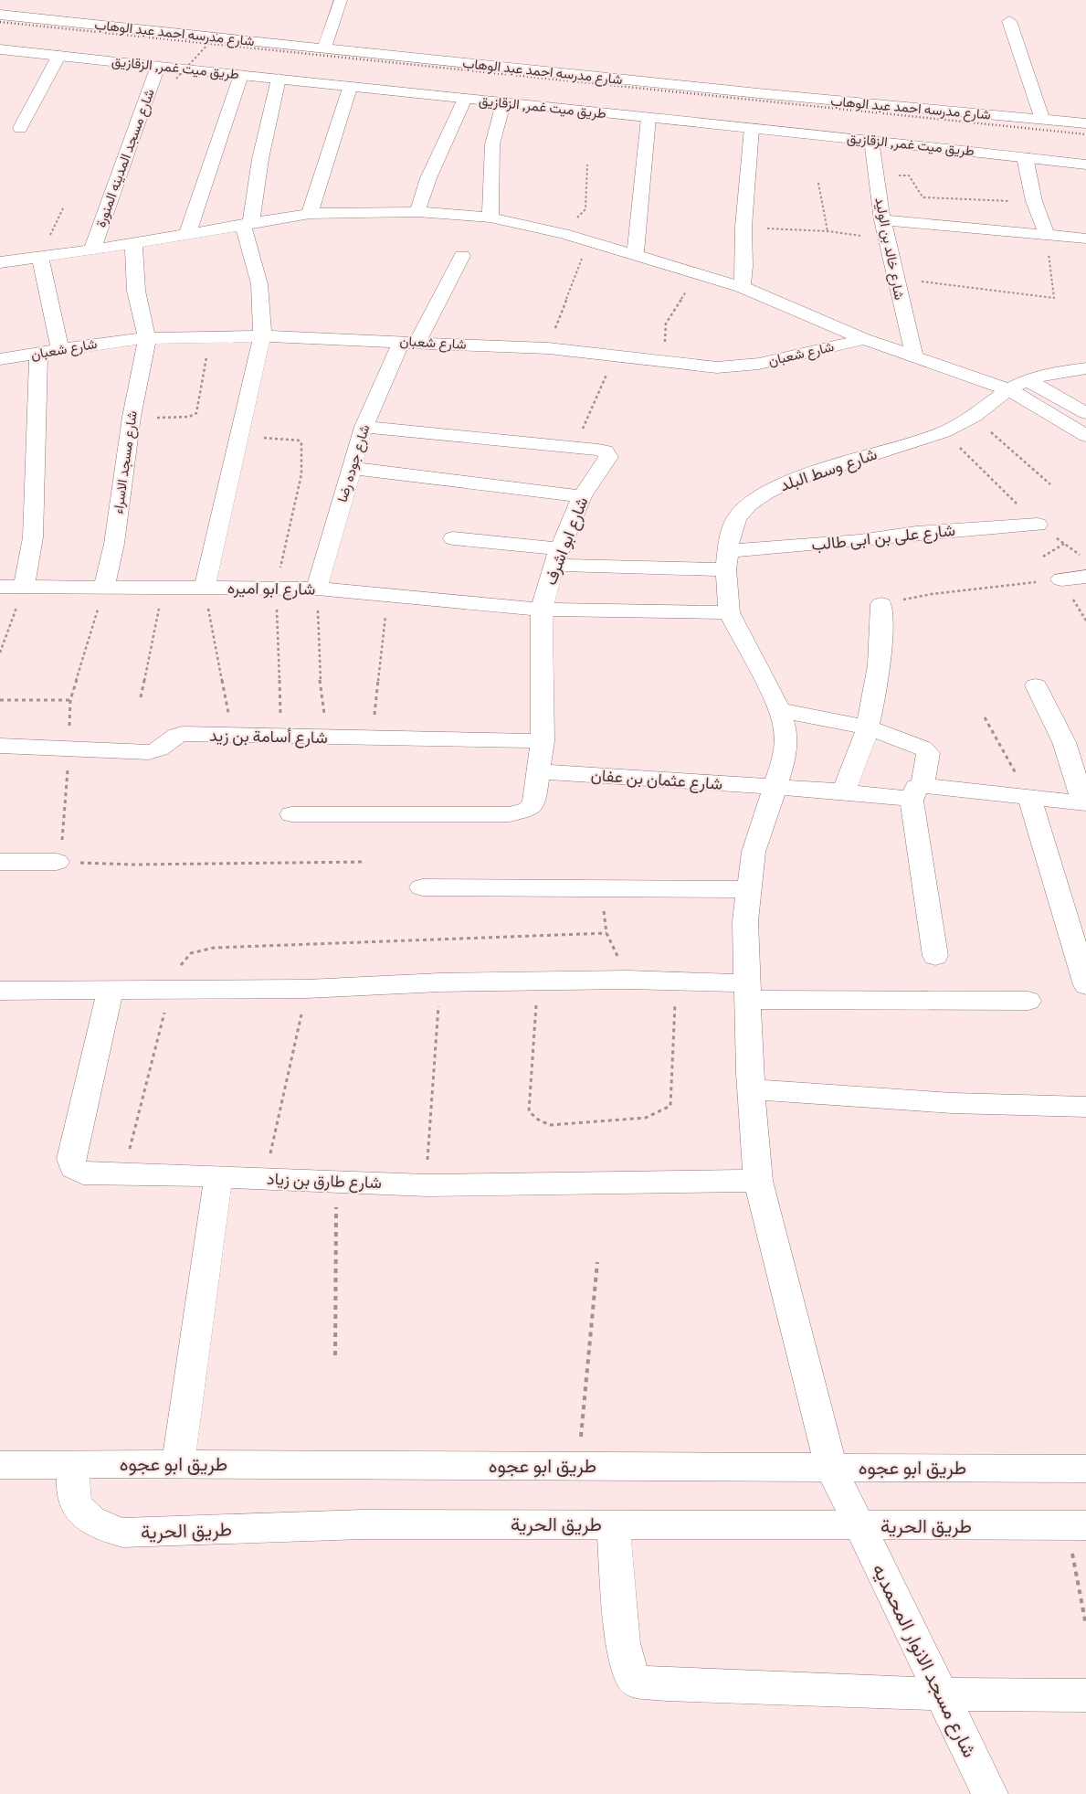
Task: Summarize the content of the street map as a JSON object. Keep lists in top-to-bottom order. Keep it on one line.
{"streets":{"main road":["شارع مدرسه احمد عبد الوهاب","طريق ميت غمر, الزقازيق","شارع مسجد المدينه المنورة","شارع خالد بن الوليد","شارع شعبان","شارع مسجد الاسراء","شارع جوده رضا","شارع وسط البلد","شارع على بن ابى طالب","شارع ابو اشرف","شارع ابو اميره","شارع أسامة بن زيد","شارع عثمان بن عفان","شارع طارق بن زياد","طريق ابو عجوه","طريق الحرية","شارع مسجد الانوار المحمديه"]},"crossings":[["طريق ميت غمر, الزقازيق","شارع مسجد المدينه المنورة"],["طريق ميت غمر, الزقازيق","شارع خالد بن الوليد"],["شارع شعبان","شارع مسجد الاسراء"],["شارع شعبان","شارع جوده رضا"],["شارع مسجد الاسراء","شارع ابو اميره"],["شارع جوده رضا","شارع ابو اشرف"],["شارع جوده رضا","شارع ابو اميره"],["شارع وسط البلد","شارع على بن ابى طالب"],["شارع وسط البلد","شارع ابو اميره"],["شارع وسط البلد","شارع عثمان بن عفان"],["شارع وسط البلد","شارع طارق بن زياد"],["شارع وسط البلد","شارع مسجد الانوار المحمديه"],["شارع على بن ابى طالب","شارع ابو اشرف"],["شارع ابو اشرف","شارع ابو اميره"],["شارع ابو اشرف","شارع أسامة بن زيد"],["شارع ابو اشرف","شارع عثمان بن عفان"],["شارع طارق بن زياد","شارع مسجد الانوار المحمديه"],["طريق ابو عجوه","طريق الحرية"],["طريق ابو عجوه","شارع مسجد الانوار المحمديه"],["طريق الحرية","شارع مسجد الانوار المحمديه"]]}
